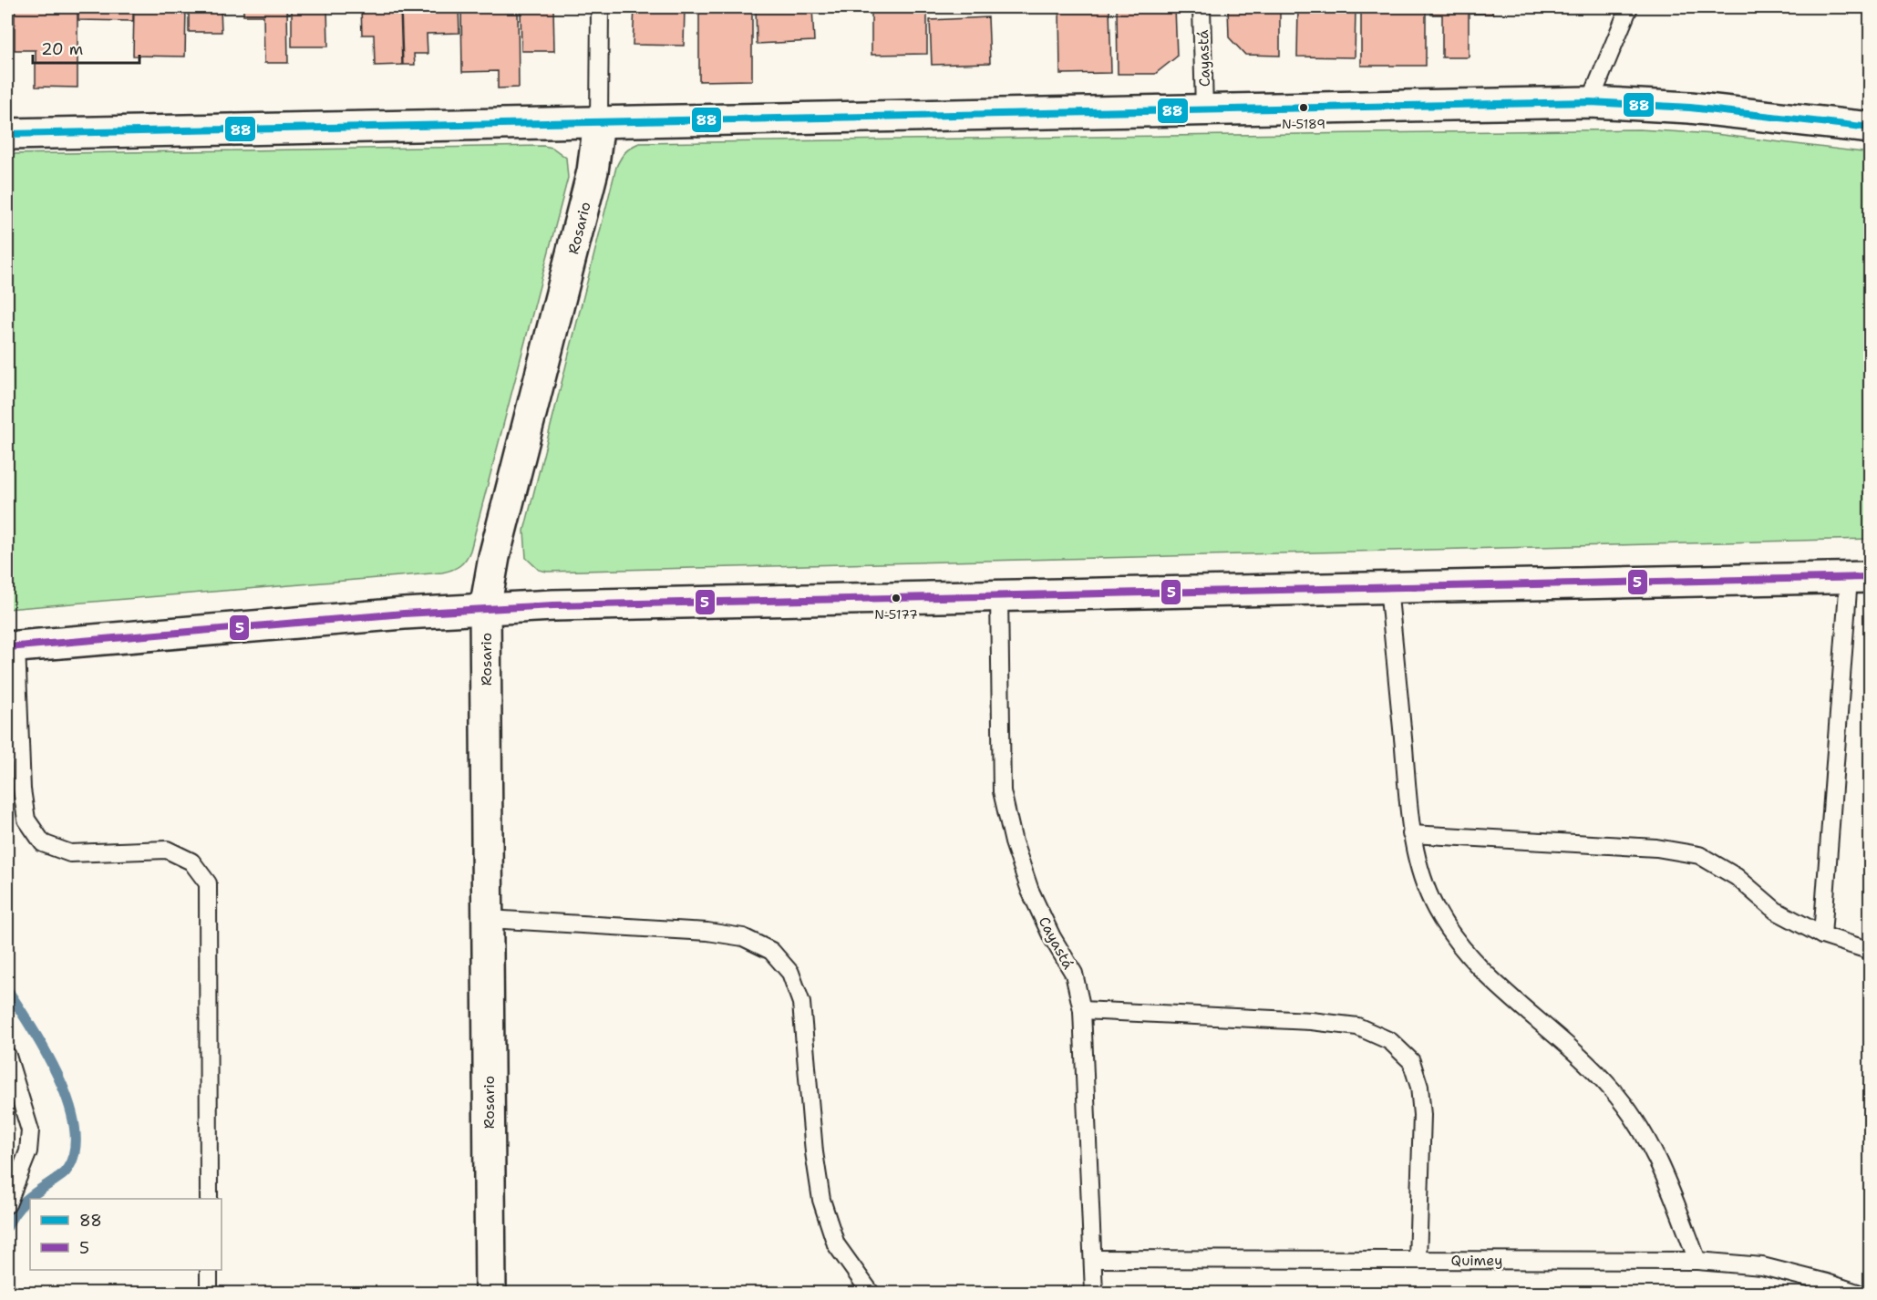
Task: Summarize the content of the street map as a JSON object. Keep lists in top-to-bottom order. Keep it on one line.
{"streets":{"street":["Rosario"],"lane":["Cayastá","Quimey"]},"crossings":[["Cayastá","Quimey"]],"places":["N-5189","N-5177"],"lines":["transit line 88","transit line 5"],"legend":["88","5"],"scale_bar":"20 m"}
